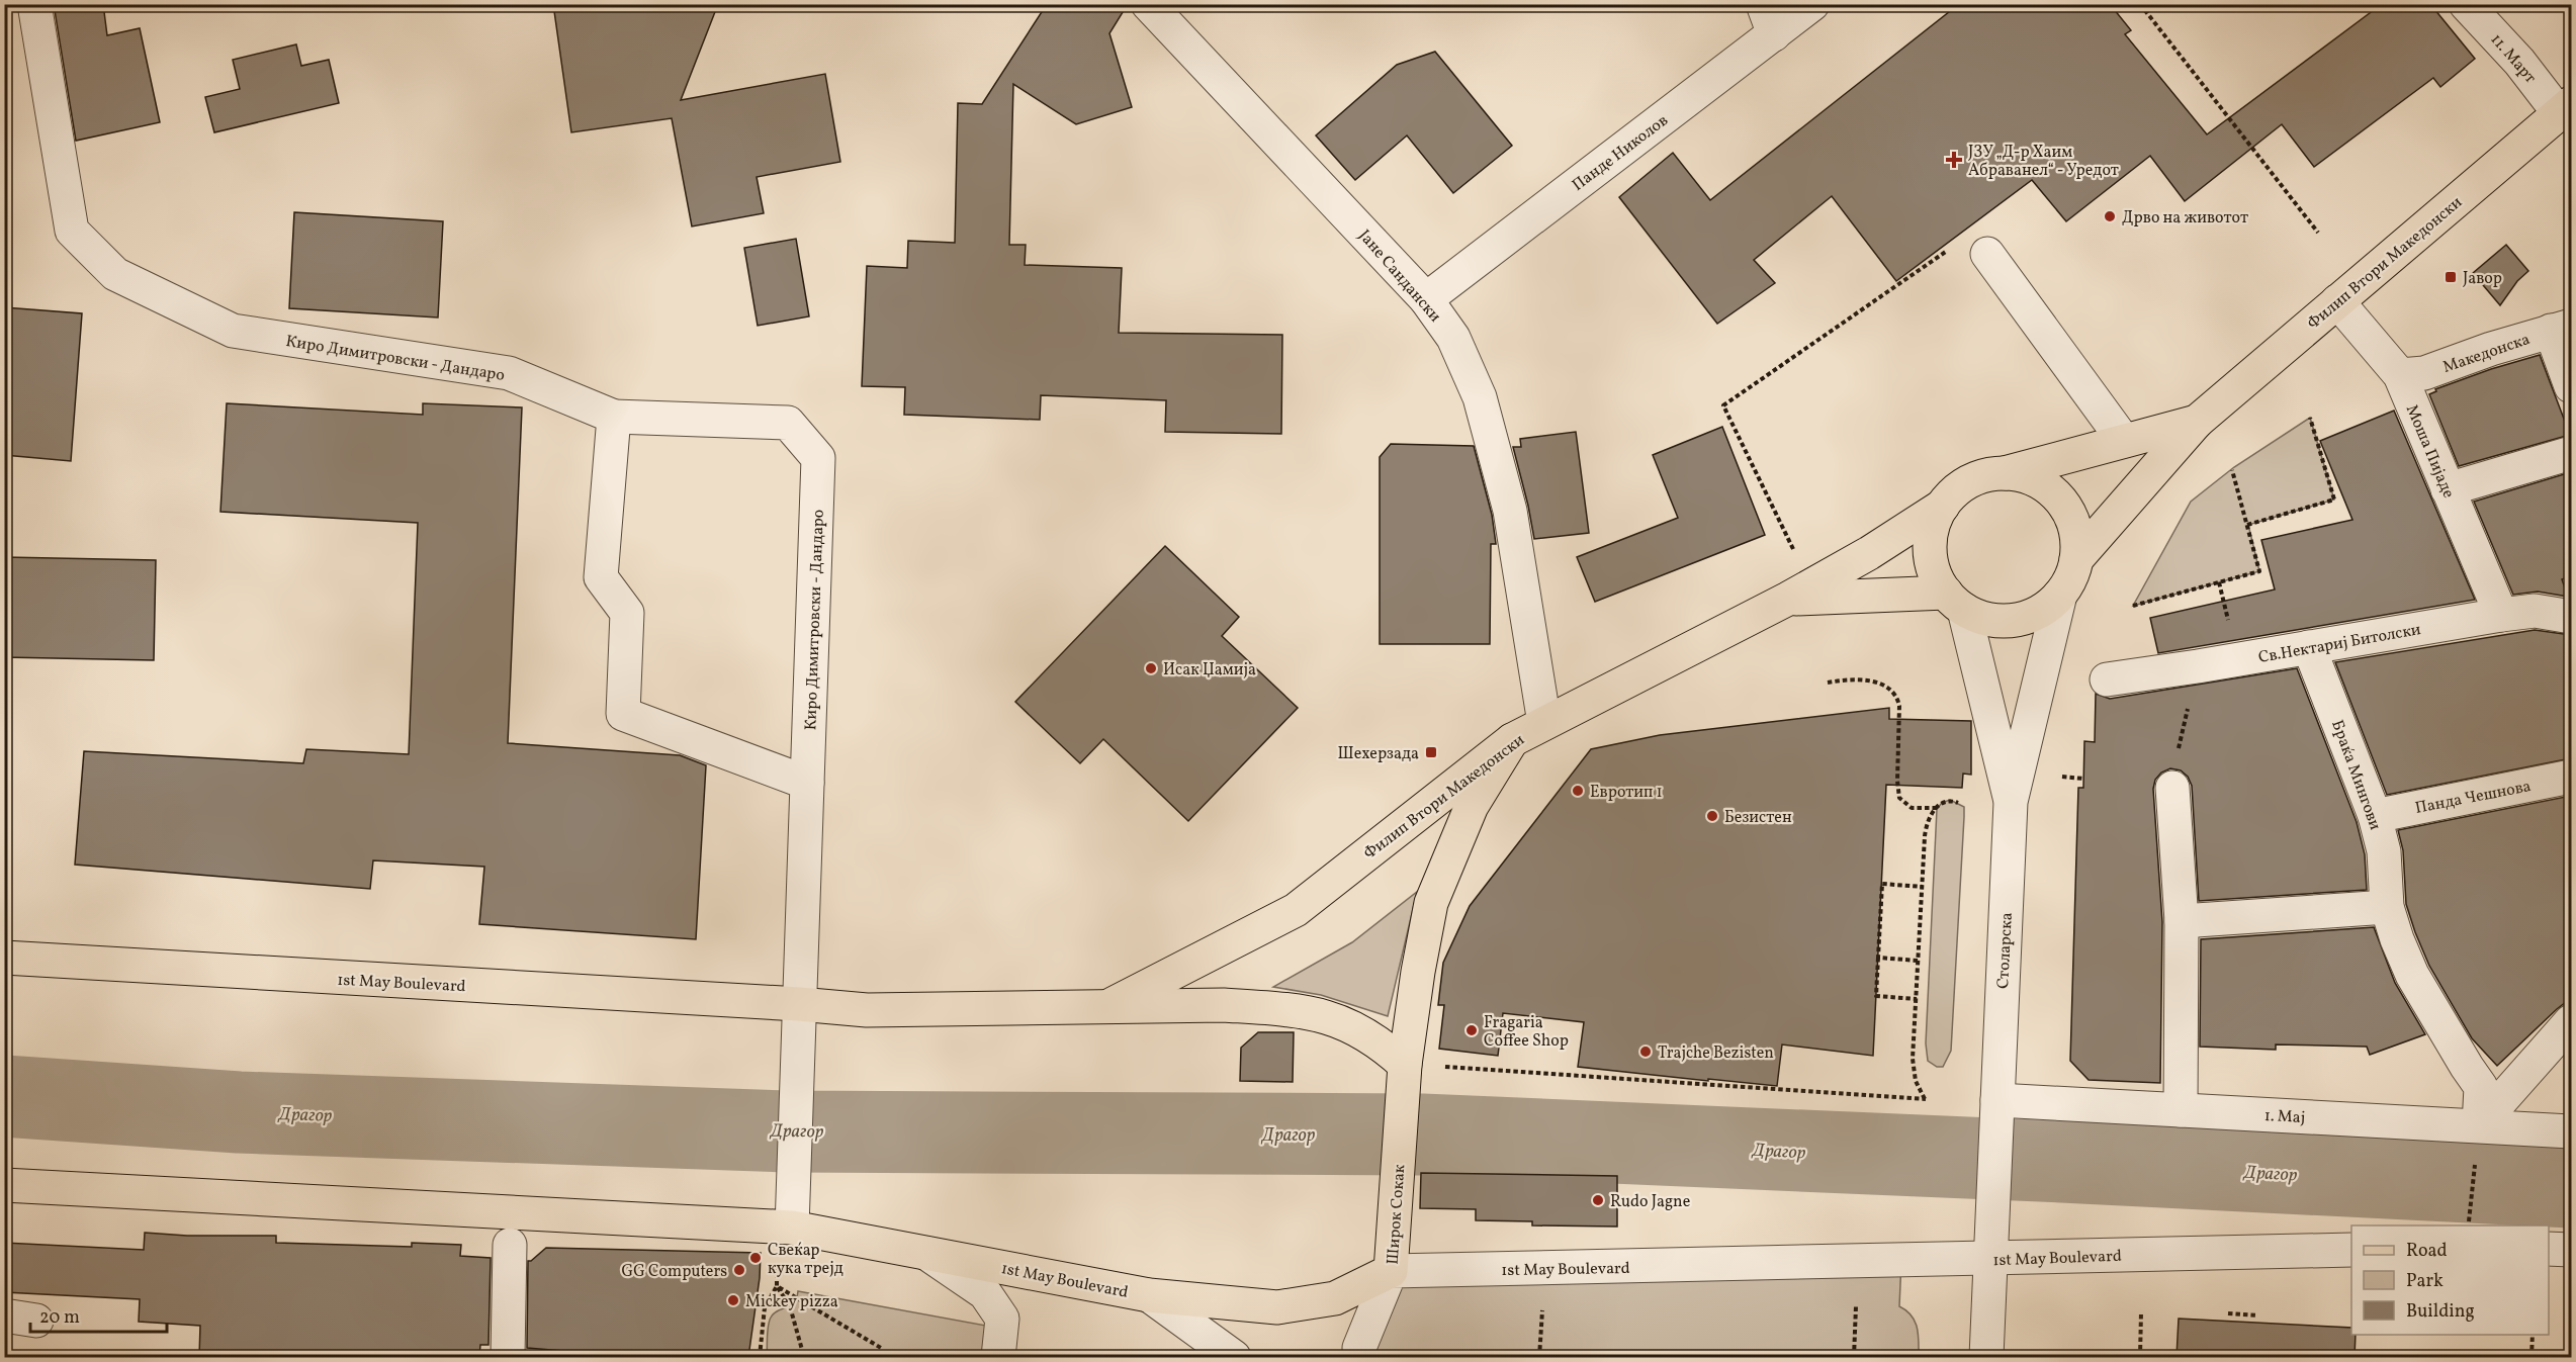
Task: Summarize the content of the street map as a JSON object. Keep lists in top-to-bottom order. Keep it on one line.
{"streets":{"main road":["Филип Втори Македонски","1st May Boulevard","Широк Сокак"],"street":["11. Март","Панде Николов","Јане Сандански","Македонска","Киро Димитровски - Дандаро","Моша Пијаде","Св.Нектариј Битолски","Браќа Мингови","Панда Чешнова","Столарска","1. Мај"]},"crossings":[["11. Март","Филип Втори Македонски"],["Панде Николов","Јане Сандански"],["Филип Втори Македонски","Јане Сандански"],["Филип Втори Македонски","Моша Пијаде"],["Филип Втори Македонски","Столарска"],["Филип Втори Македонски","1st May Boulevard"],["Филип Втори Македонски","Широк Сокак"],["Македонска","Моша Пијаде"],["Киро Димитровски - Дандаро","1st May Boulevard"],["Моша Пијаде","Св.Нектариј Битолски"],["Св.Нектариј Битолски","Браќа Мингови"],["Браќа Мингови","Панда Чешнова"],["Браќа Мингови","1. Мај"],["Столарска","1st May Boulevard"],["Столарска","1. Мај"],["1st May Boulevard","Широк Сокак"]],"water":["Драгор"],"places":{"health":["ЈЗУ „Д-р Хаим Абраванел“ - Уредот"],"other":["Дрво на животот","Исак Џамија","Евротип 1","Безистен","Fragaria Coffee Shop","Trajche Bezisten","Rudo Jagne","Свеќар кука трејд","GG Computers","Mickey pizza"],"transit":["Јавор","Шехерзада"]},"legend":["Road","Park","Building"],"scale_bar":"20 m"}
